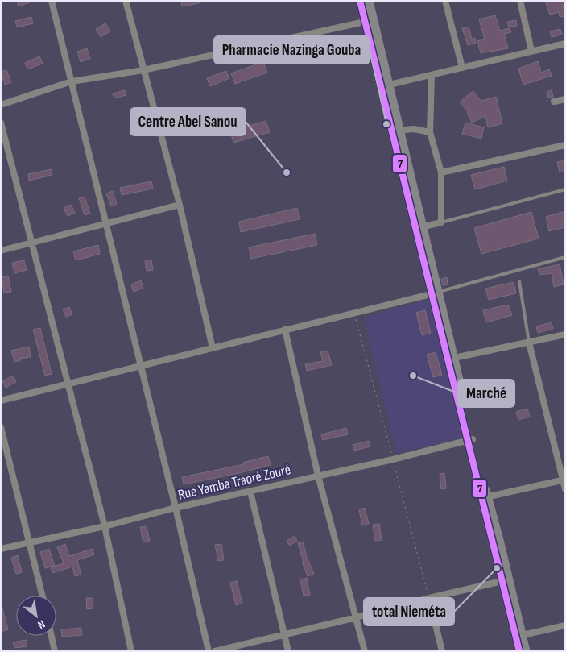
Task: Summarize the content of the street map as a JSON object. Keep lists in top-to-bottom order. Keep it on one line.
{"streets":{"street":["Rue Yamba Traoré Zouré"]},"places":["Pharmacie Nazinga Gouba","Centre Abel Sanou","Marché","total Nieméta"],"lines":["transit line 7"],"north":"bottom right"}
